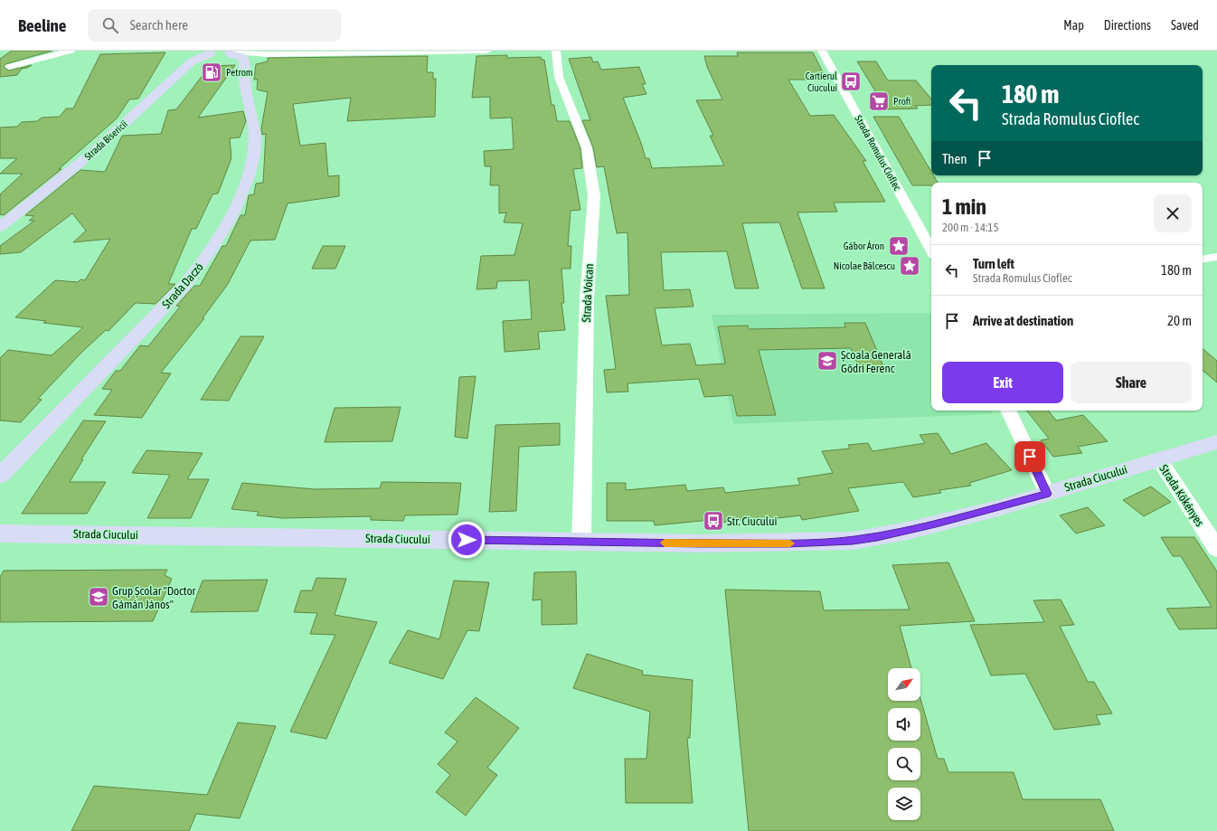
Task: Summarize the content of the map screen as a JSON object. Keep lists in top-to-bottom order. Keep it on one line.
{"streets":{"street":["Strada Bisericii","Strada Romulus Cioflec","Strada Daczó","Strada Voican","Strada Ciucului","Strada Kökényes"]},"crossings":[["Strada Voican","Strada Ciucului"],["Strada Ciucului","Strada Kökényes"]],"places":{"fuel station":["Petrom"],"bus stop":["Cartierul Ciucului","Str. Ciucului"],"supermarket":["Profi"],"place":["Gábor Áron","Nicolae Bălcescu"],"school or university":["Școala Generală Gödri Ferenc","Grup Școlar \"Doctor Gámán János\""]},"north":"top right","page":{"header":"Beeline","search":"Search here","nav":["Map","Directions","Saved"],"turn":["180 m","Strada Romulus Cioflec"],"then":"Then","heading":["1 min","200 m · 14:15"],"list":[{"name":"Turn left","note":"Strada Romulus Cioflec","value":"180 m"},{"name":"Arrive at destination","value":"20 m"}],"buttons":["Exit","Share"]}}
